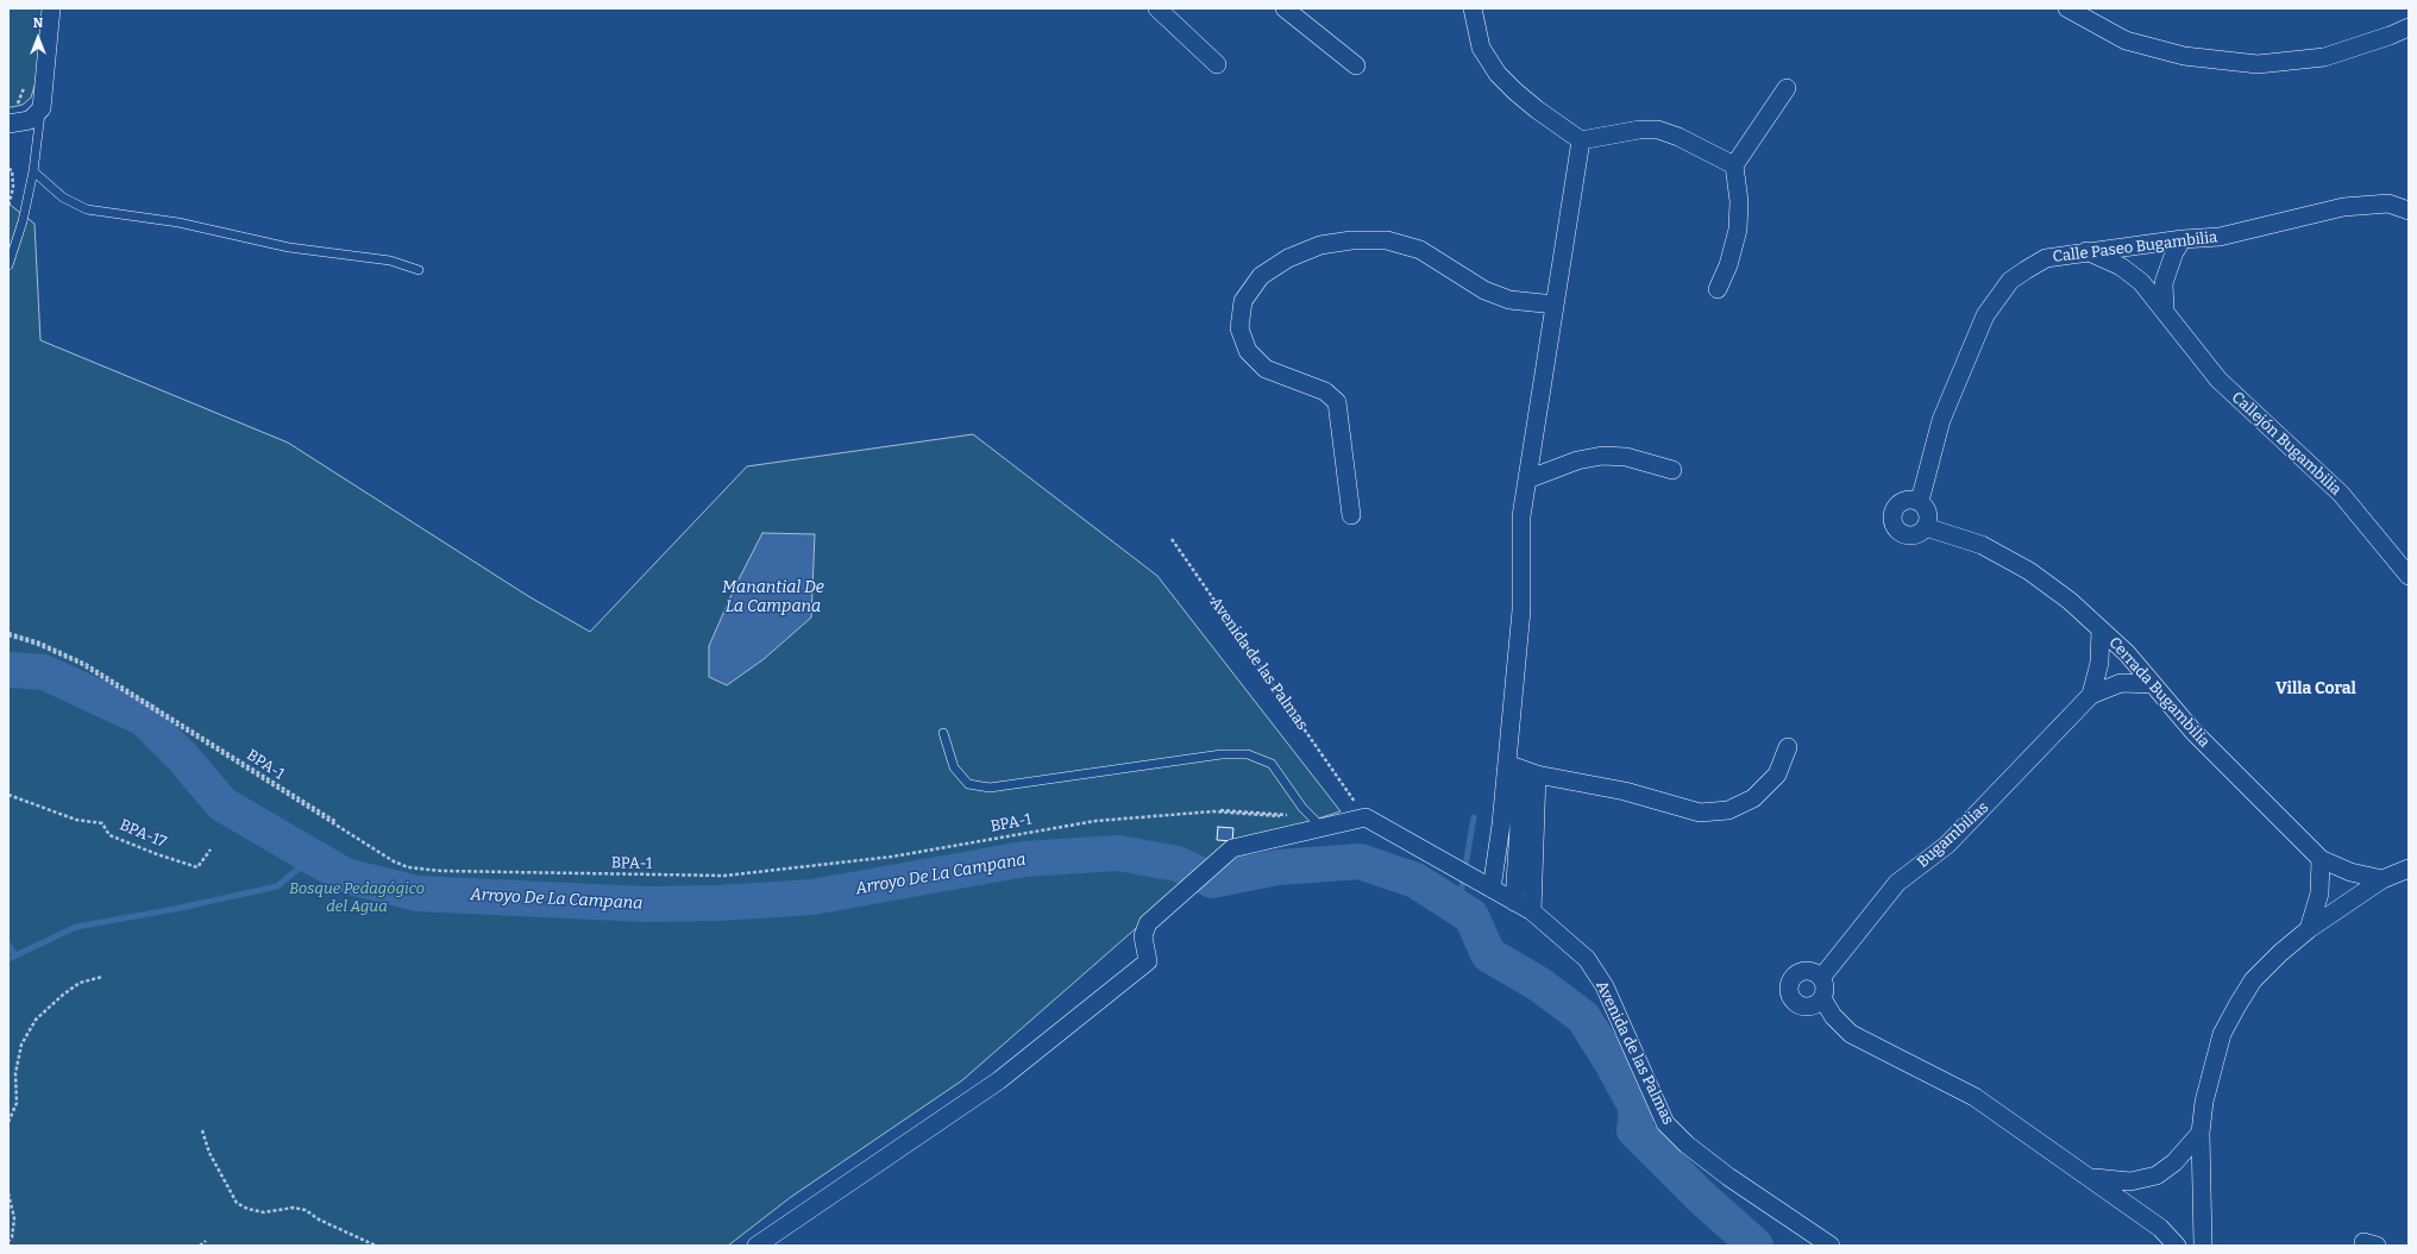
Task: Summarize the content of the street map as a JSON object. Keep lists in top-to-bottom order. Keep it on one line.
{"streets":{"street":["Calle Paseo Bugambilia","Callejón Bugambilia","Avenida de las Palmas","Cerrada Bugambilia","Bugambilias"],"path":["BPA-17"]},"crossings":[["Calle Paseo Bugambilia","Callejón Bugambilia"],["Calle Paseo Bugambilia","Cerrada Bugambilia"],["Cerrada Bugambilia","Bugambilias"]],"districts":["Villa Coral"],"water":["Manantial De La Campana","Arroyo De La Campana"],"parks":["Bosque Pedagógico del Agua"],"north":"top"}
